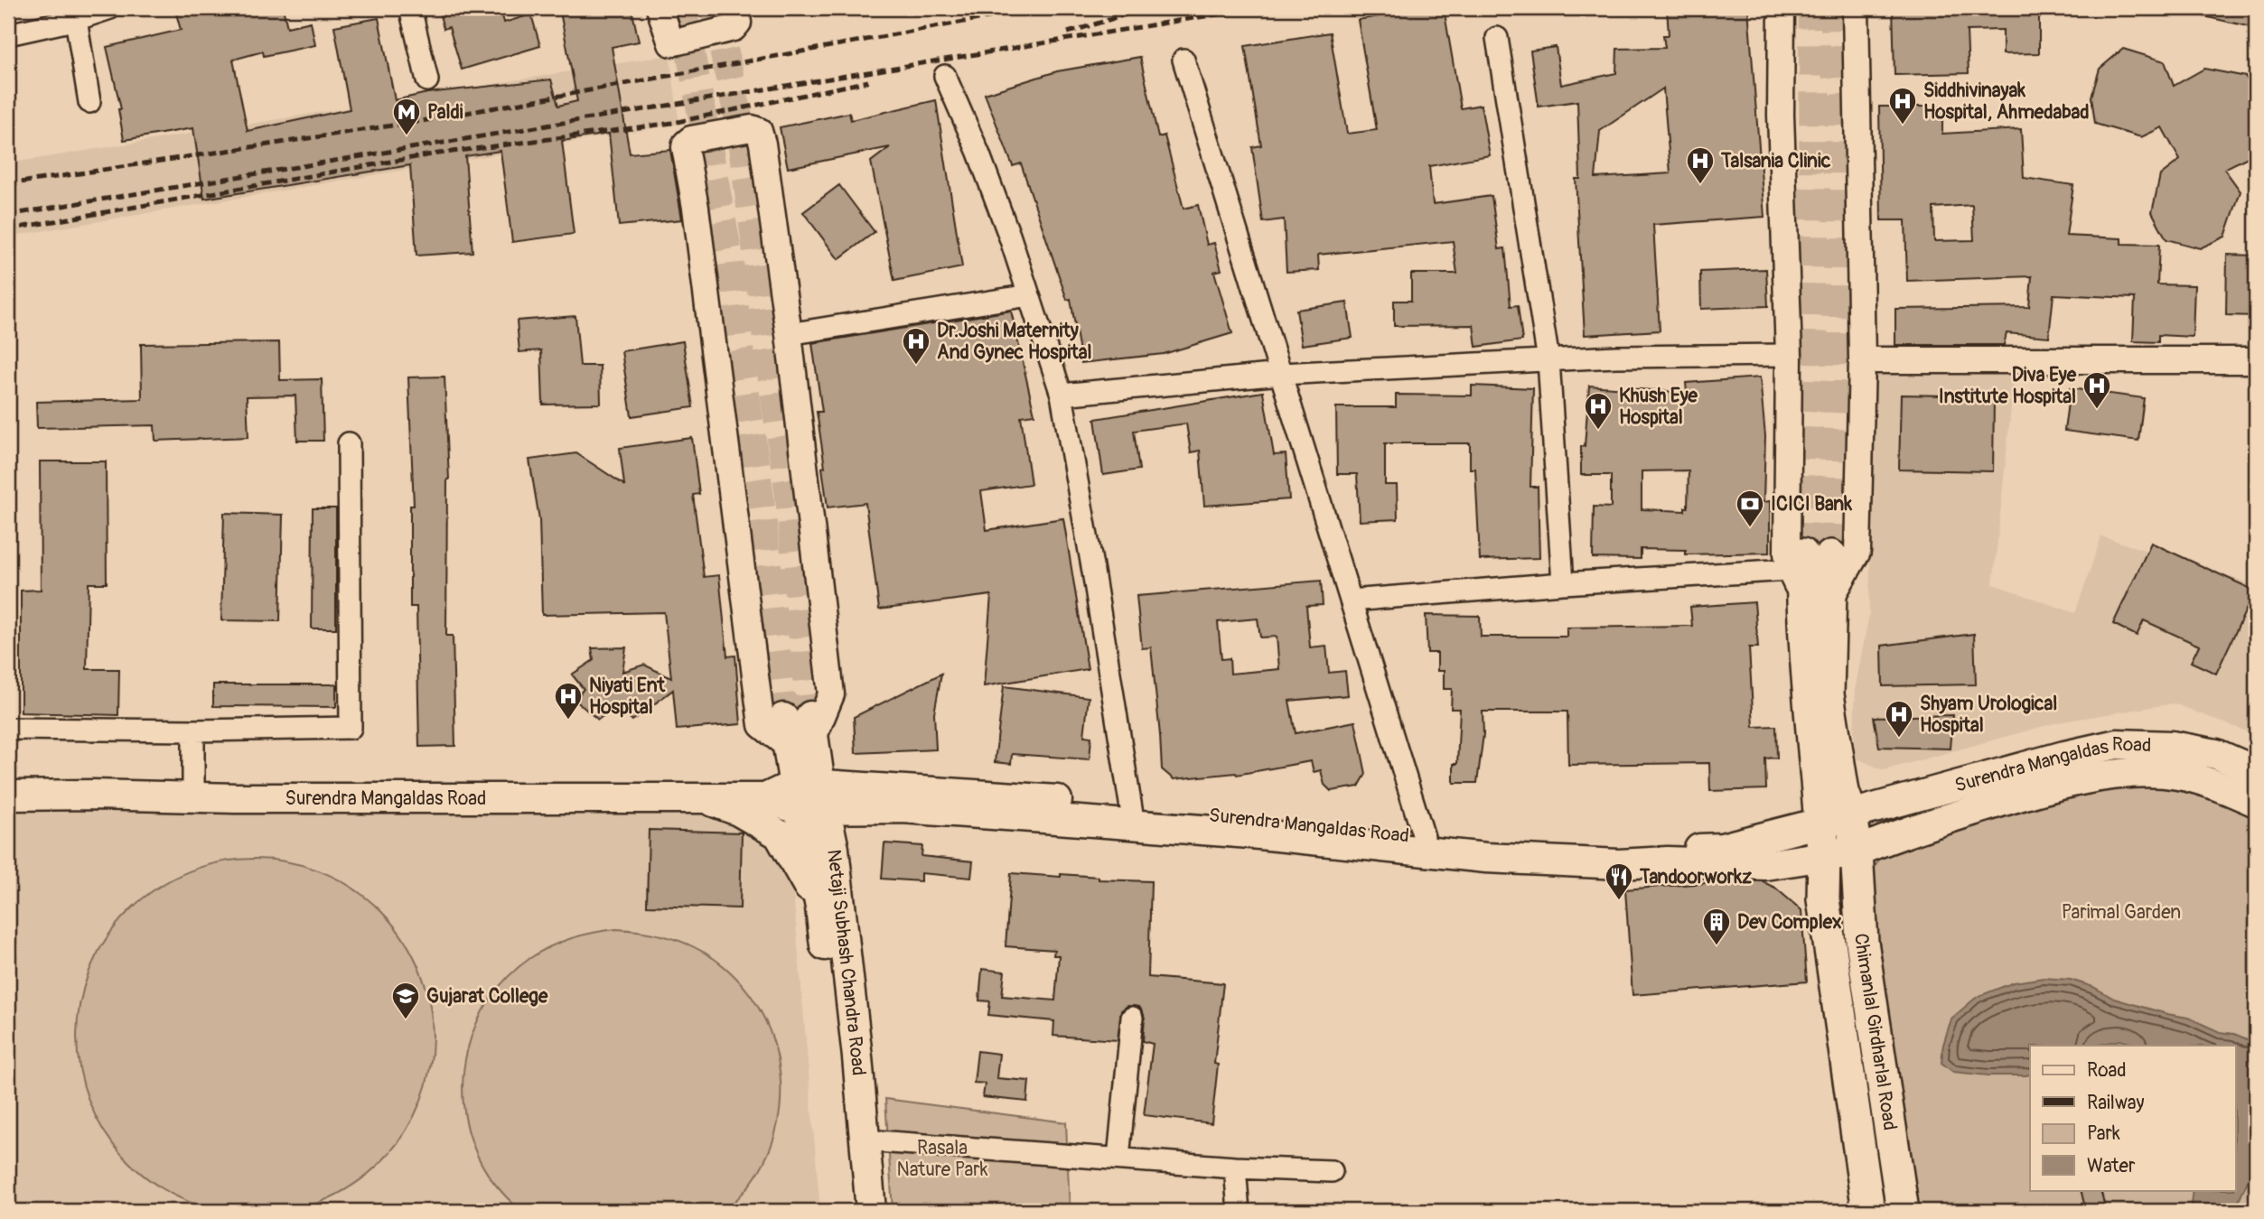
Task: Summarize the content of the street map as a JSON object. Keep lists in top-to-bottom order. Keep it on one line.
{"streets":{"main road":["Surendra Mangaldas Road","Netaji Subhash Chandra Road","Chimanlal Girdharlal Road"]},"crossings":[["Surendra Mangaldas Road","Netaji Subhash Chandra Road"],["Surendra Mangaldas Road","Chimanlal Girdharlal Road"]],"parks":["Parimal Garden","Rasala Nature Park"],"places":{"hospital":["Siddhivinayak Hospital, Ahmedabad","Talsania Clinic","Dr.Joshi Maternity And Gynec Hospital","Diva Eye Institute Hospital","Khush Eye Hospital","Niyati Ent Hospital","Shyam Urological Hospital"],"metro station":["Paldi"],"bank":["ICICI Bank"],"restaurant":["Tandoorworkz"],"building":["Dev Complex"],"school or university":["Gujarat College"]},"legend":["Road","Railway","Park","Water"]}
